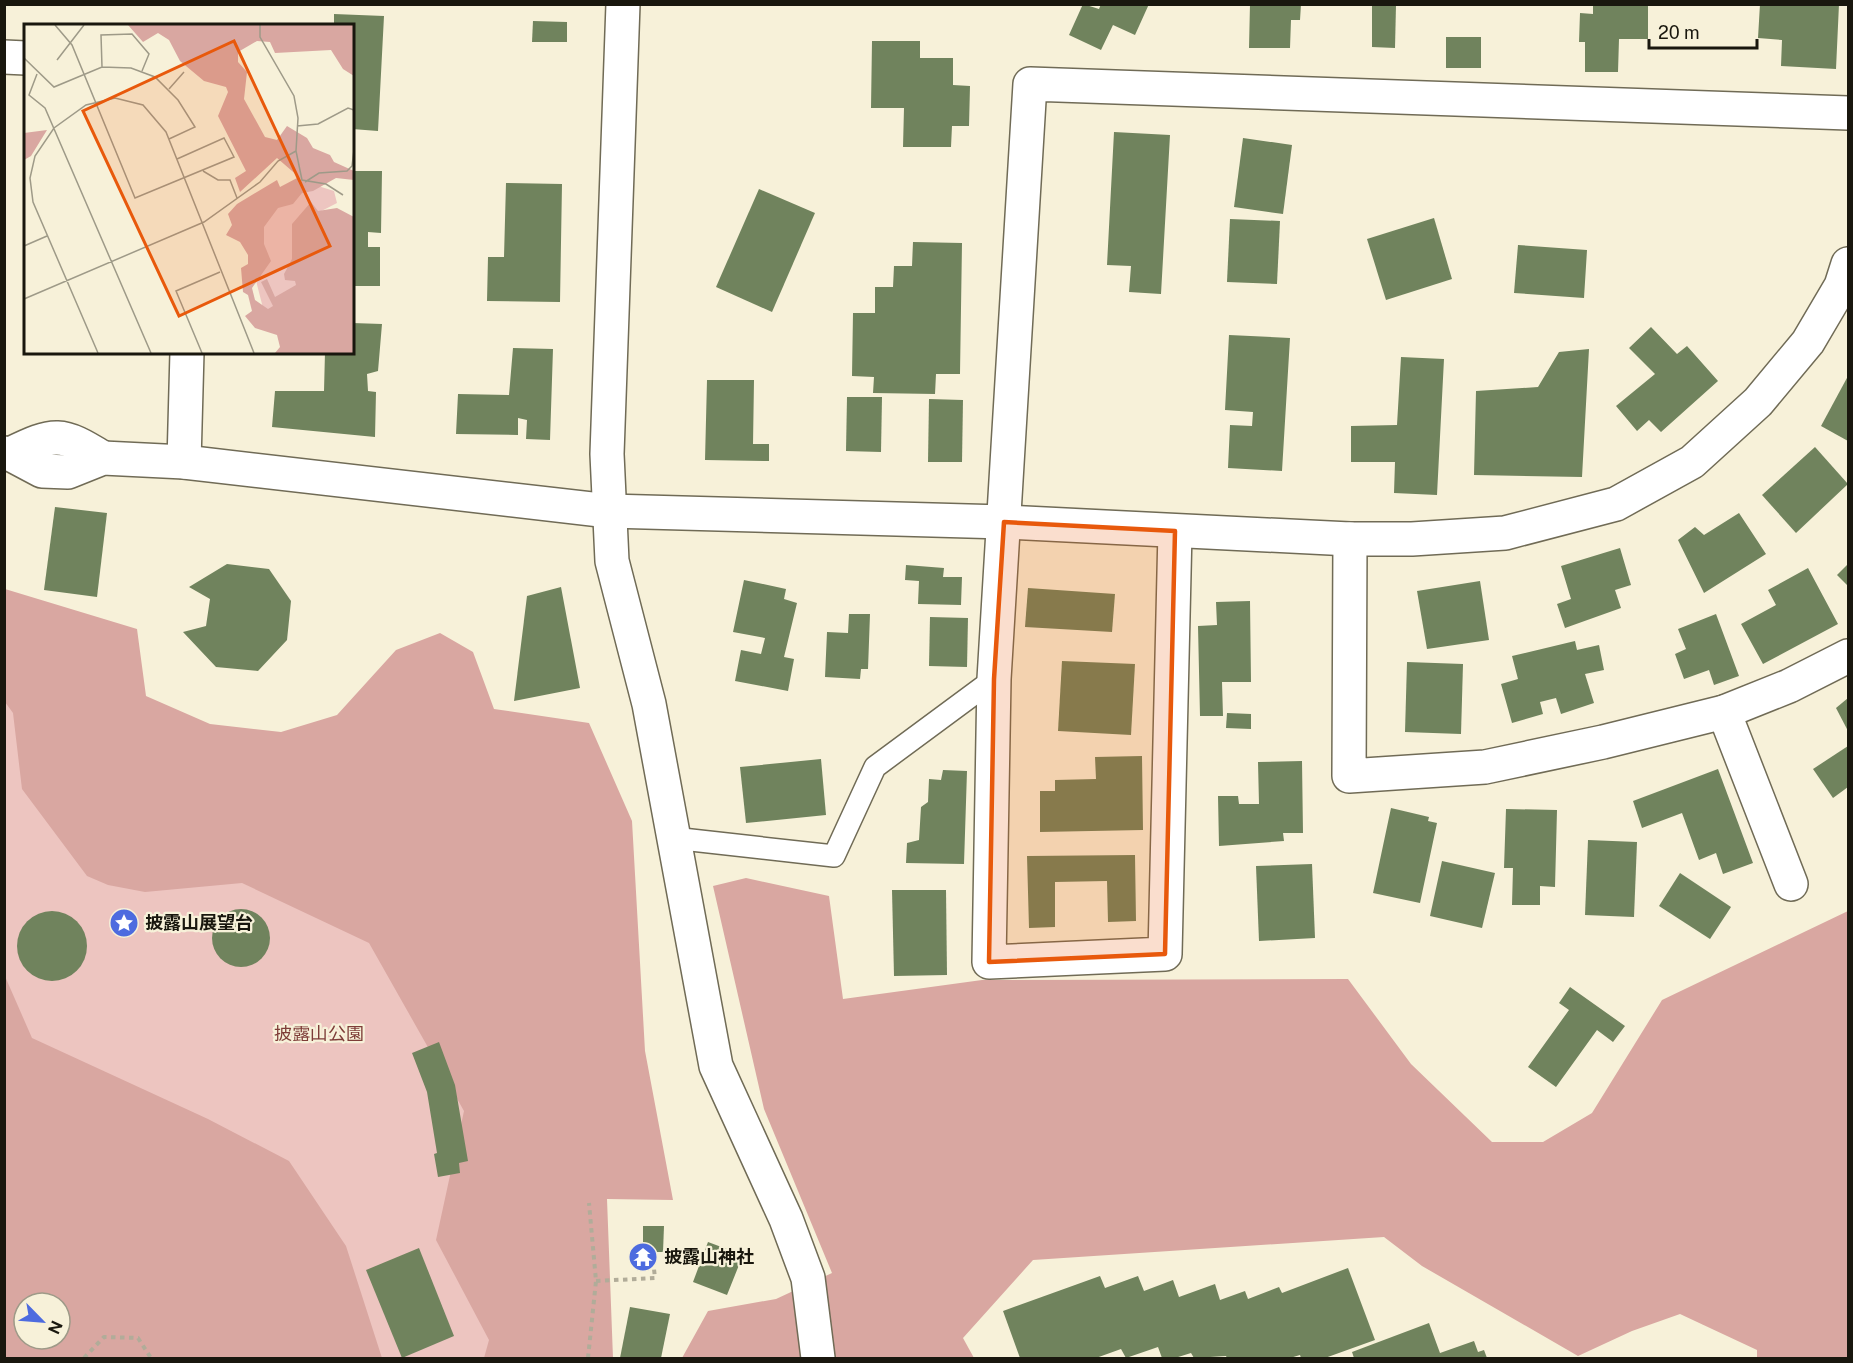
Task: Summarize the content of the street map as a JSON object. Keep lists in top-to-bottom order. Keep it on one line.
{"parks":["披露山公園"],"places":{"place":["披露山展望台"],"temple":["披露山神社"]},"scale_bar":"20 m","north":"bottom right"}
